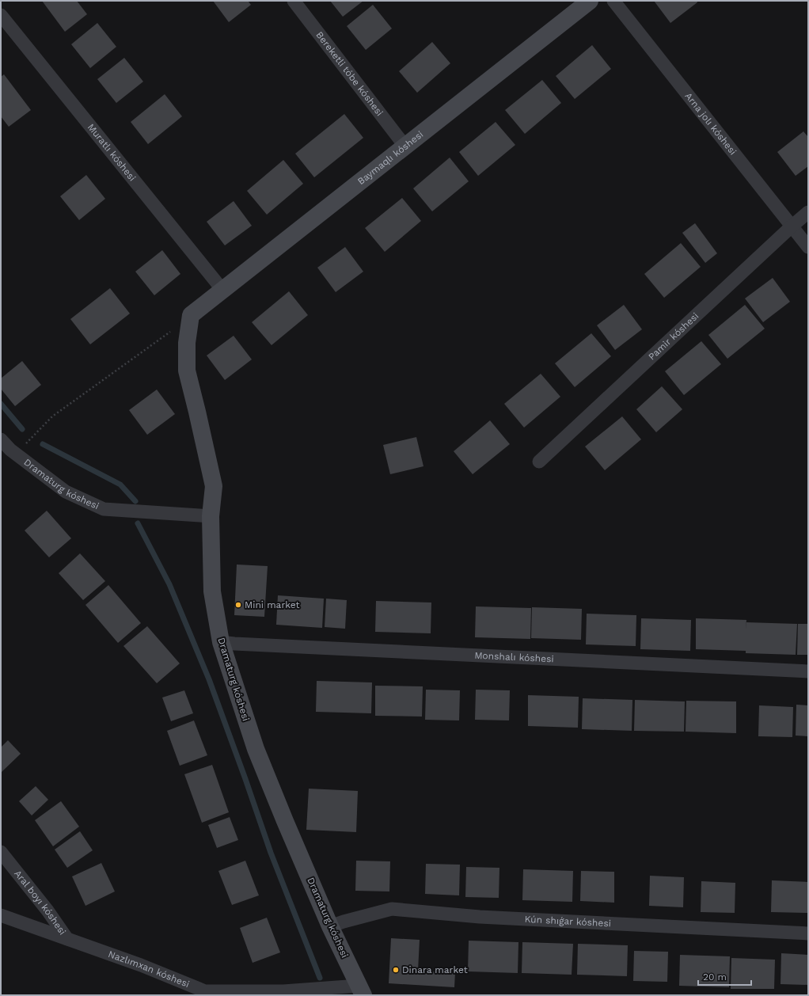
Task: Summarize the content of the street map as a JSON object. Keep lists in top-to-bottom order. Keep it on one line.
{"streets":{"street":["Bereketli tóbe kóshesi","Arna jolı kóshesi","Muratlı kóshesi","Baymaqlı kóshesi","Pamir kóshesi","Dramaturg kóshesi","Monshalı kóshesi","Aral boyı kóshesi","Kún shıǵar kóshesi","Nazlımxan kóshesi"]},"crossings":[["Bereketli tóbe kóshesi","Baymaqlı kóshesi"],["Arna jolı kóshesi","Pamir kóshesi"],["Muratlı kóshesi","Baymaqlı kóshesi"],["Dramaturg kóshesi","Monshalı kóshesi"],["Dramaturg kóshesi","Kún shıǵar kóshesi"],["Dramaturg kóshesi","Nazlımxan kóshesi"],["Aral boyı kóshesi","Nazlımxan kóshesi"]],"places":["Mini market","Dinara market"],"scale_bar":"20 m"}
